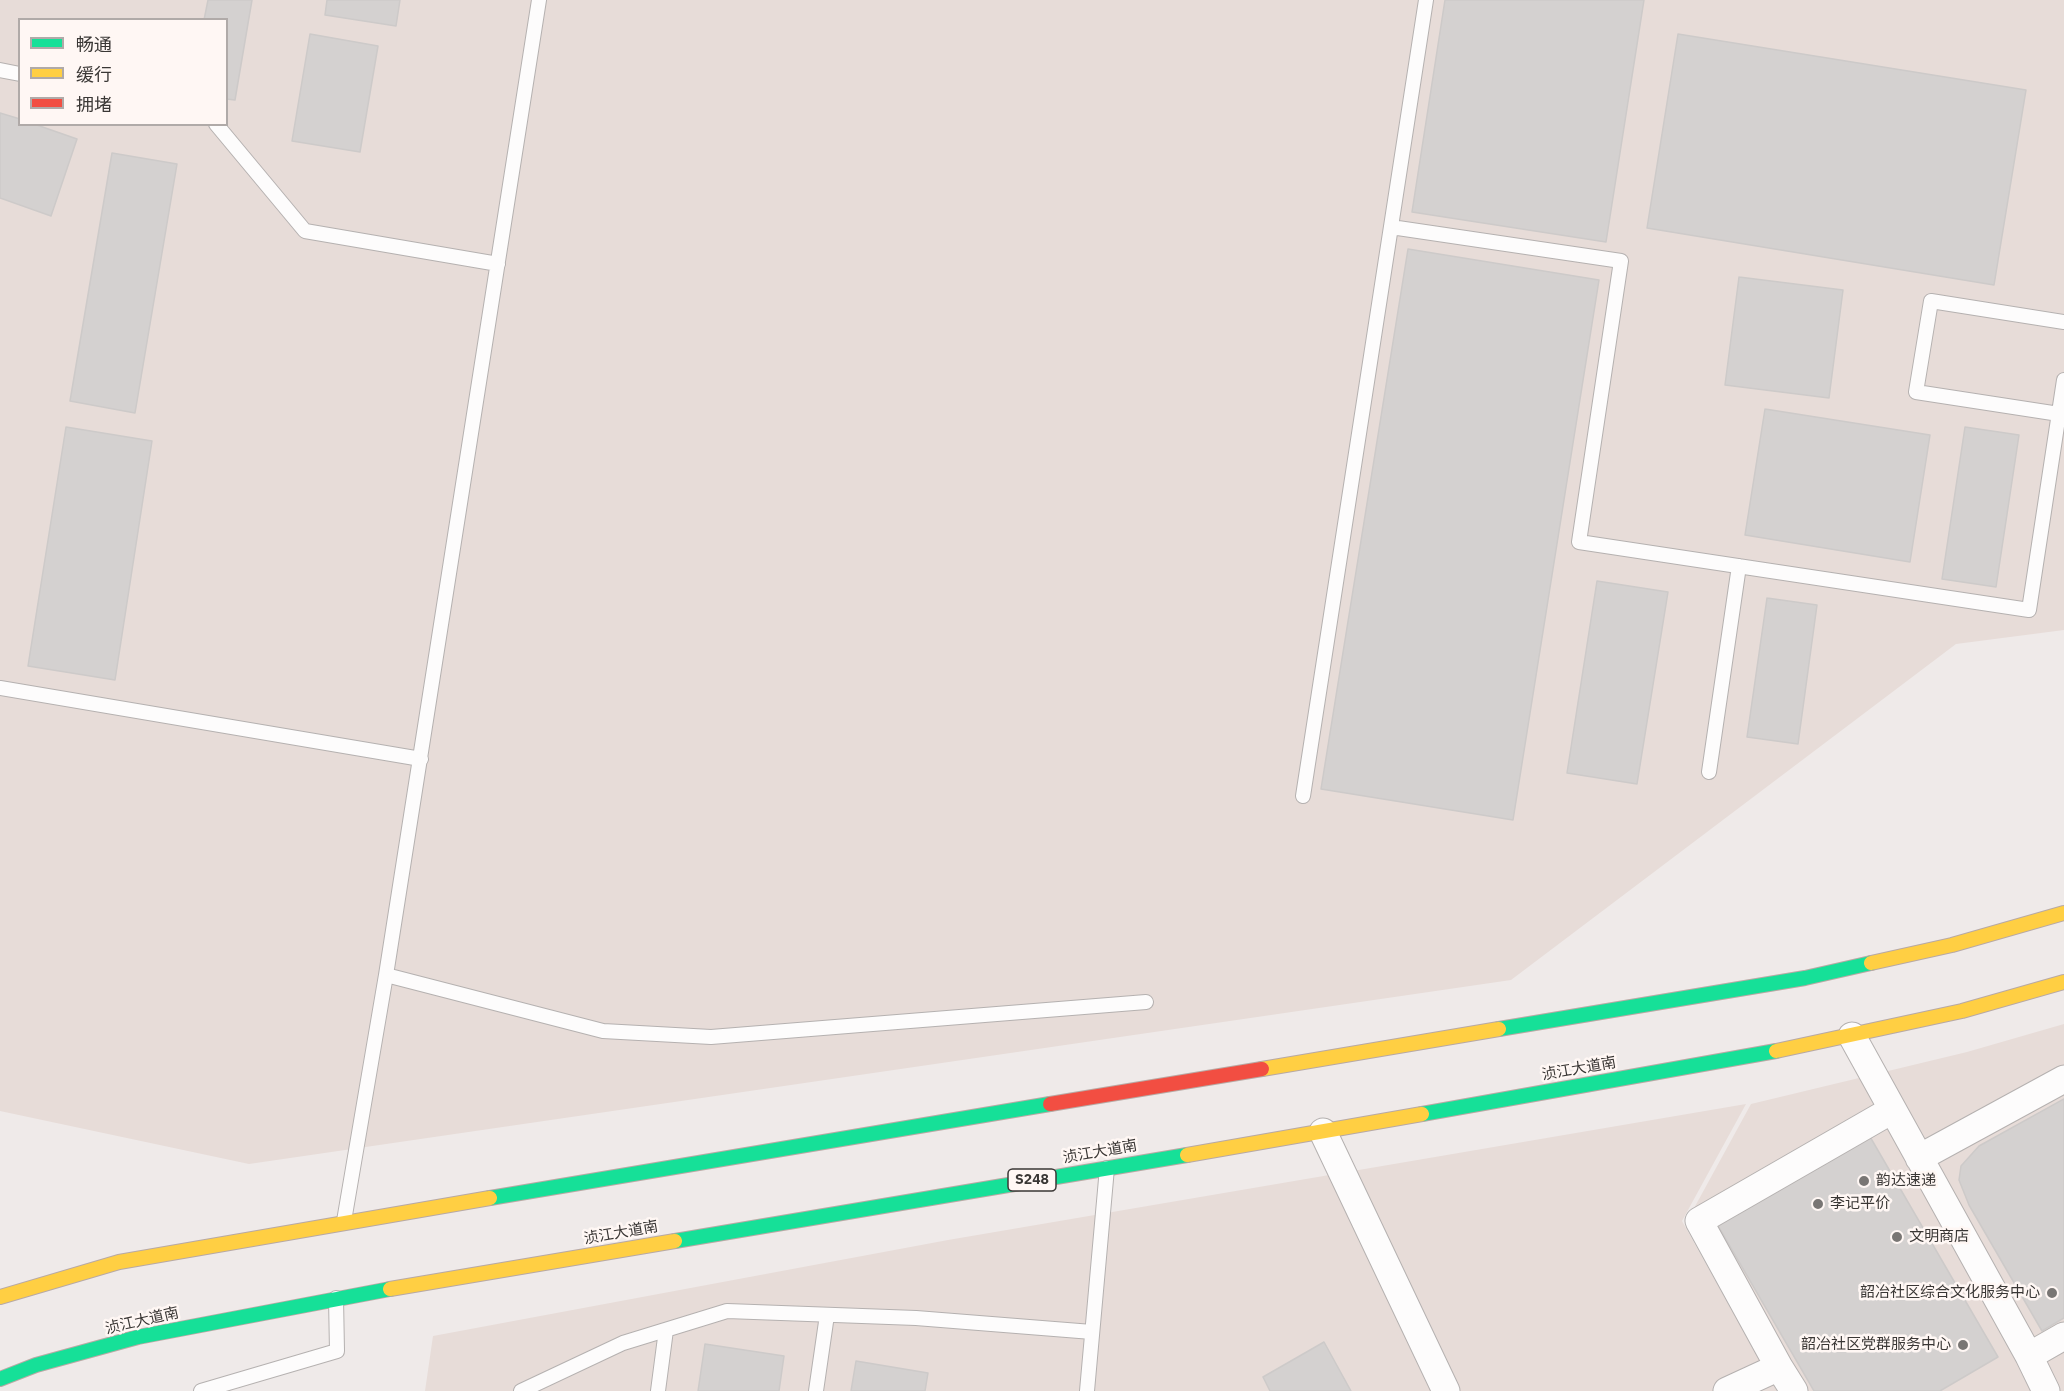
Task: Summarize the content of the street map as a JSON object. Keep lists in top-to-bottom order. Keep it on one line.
{"streets":{"main road":["浈江大道南","S248"]},"places":["韵达速递","李记平价","文明商店","韶冶社区综合文化服务中心","韶冶社区党群服务中心"],"legend":["畅通","缓行","拥堵"]}
